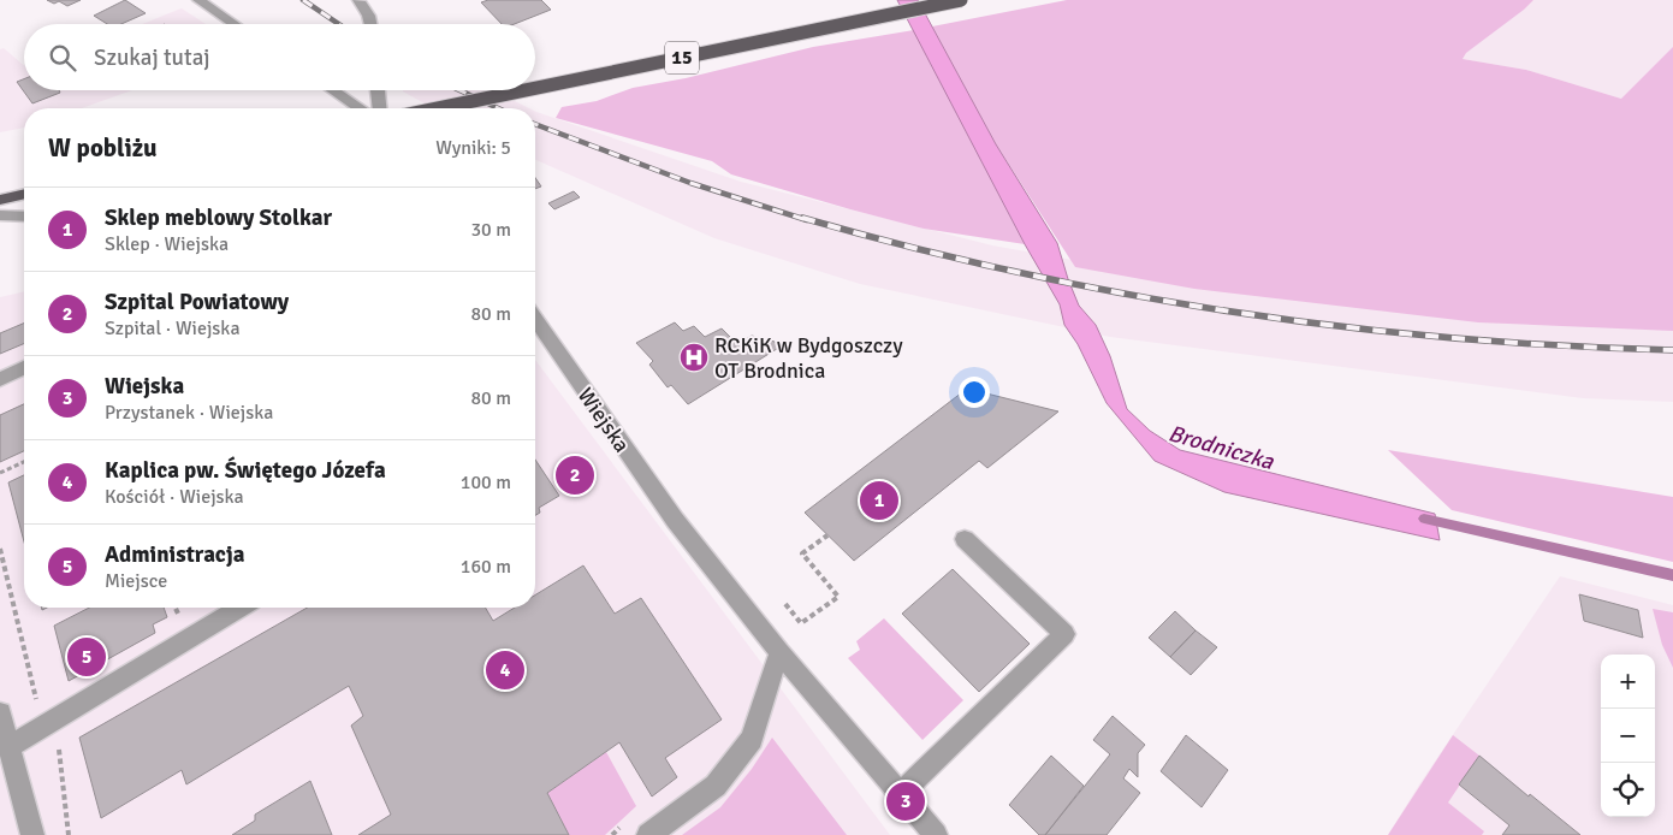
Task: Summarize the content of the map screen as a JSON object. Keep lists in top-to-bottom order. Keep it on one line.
{"streets":{"main road":["15"],"street":["Wiejska"]},"water":["Brodniczka"],"places":{"hospital":["RCKiK w Bydgoszczy OT Brodnica"]},"page":{"search":"Szukaj tutaj","heading":["W pobliżu","Wyniki: 5"],"list":[{"mark":"1","name":"Sklep meblowy Stolkar","note":"Sklep · Wiejska","value":"30 m"},{"mark":"2","name":"Szpital Powiatowy","note":"Szpital · Wiejska","value":"80 m"},{"mark":"3","name":"Wiejska","note":"Przystanek · Wiejska","value":"80 m"},{"mark":"4","name":"Kaplica pw. Świętego Józefa","note":"Kościół · Wiejska","value":"100 m"},{"mark":"5","name":"Administracja","note":"Miejsce","value":"160 m"}],"pins":["2","1","5","4","3"],"map_buttons":["+","−"]}}
